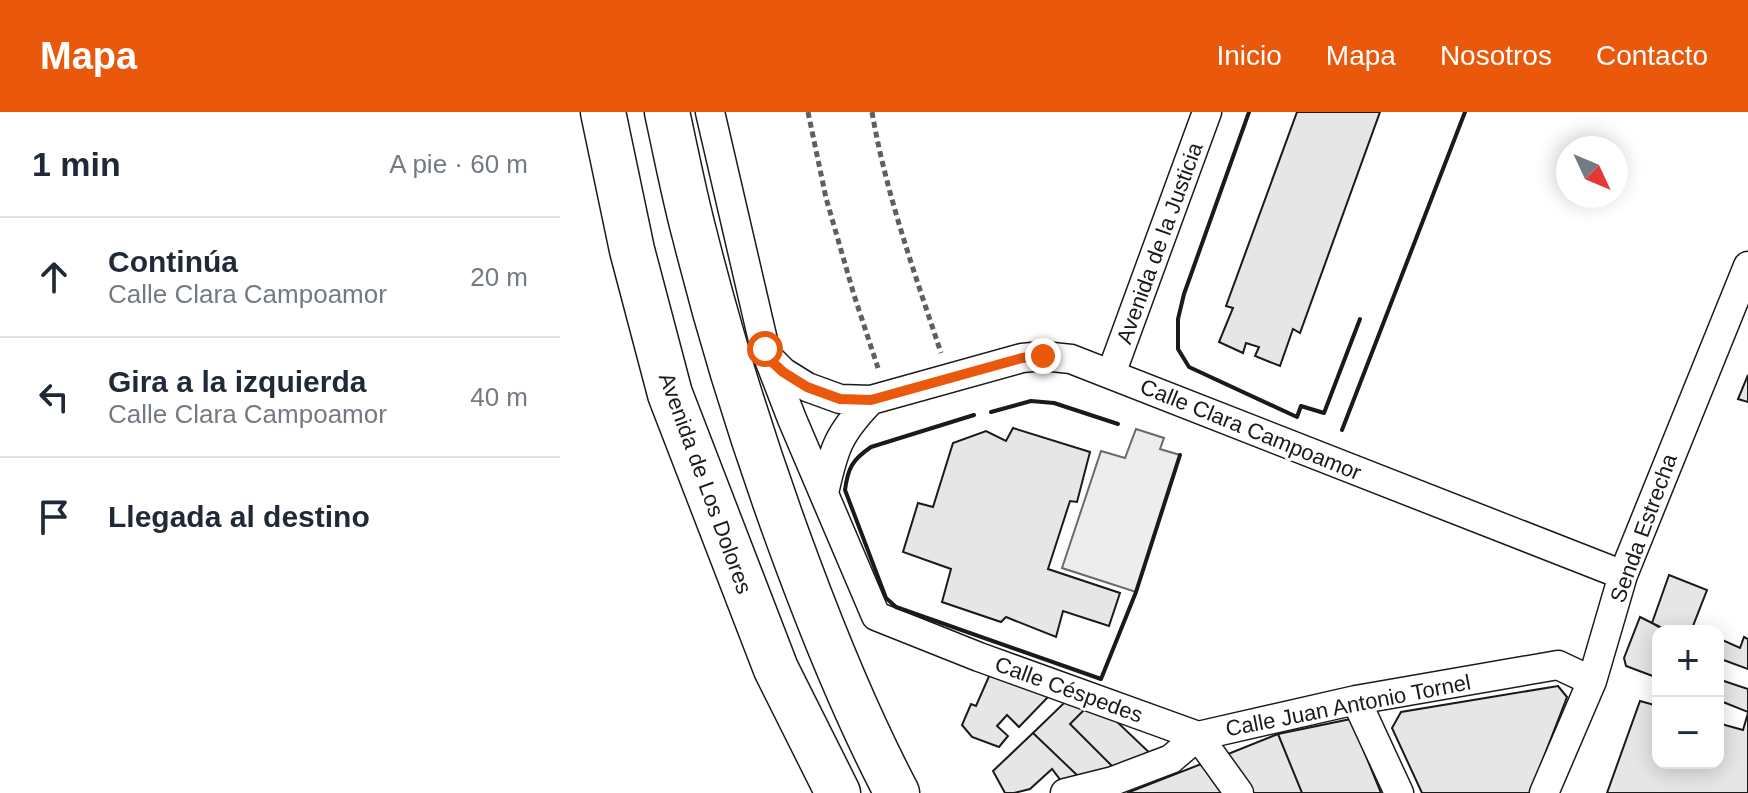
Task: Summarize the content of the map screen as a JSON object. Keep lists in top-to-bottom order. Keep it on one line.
{"streets":{"main road":["Avenida de Los Dolores"],"street":["Avenida de la Justicia","Calle Clara Campoamor","Senda Estrecha","Calle Céspedes","Calle Juan Antonio Tornel"]},"crossings":[["Avenida de la Justicia","Calle Clara Campoamor"],["Calle Clara Campoamor","Senda Estrecha"],["Senda Estrecha","Calle Juan Antonio Tornel"],["Calle Céspedes","Calle Juan Antonio Tornel"]],"north":"bottom right","page":{"header":"Mapa","nav":["Inicio","Mapa","Nosotros","Contacto"],"heading":["1 min","A pie · 60 m"],"list":[["Continúa","Calle Clara Campoamor","20 m"],["Gira a la izquierda","Calle Clara Campoamor","40 m"],"Llegada al destino"],"map_buttons":["+","−"]}}
